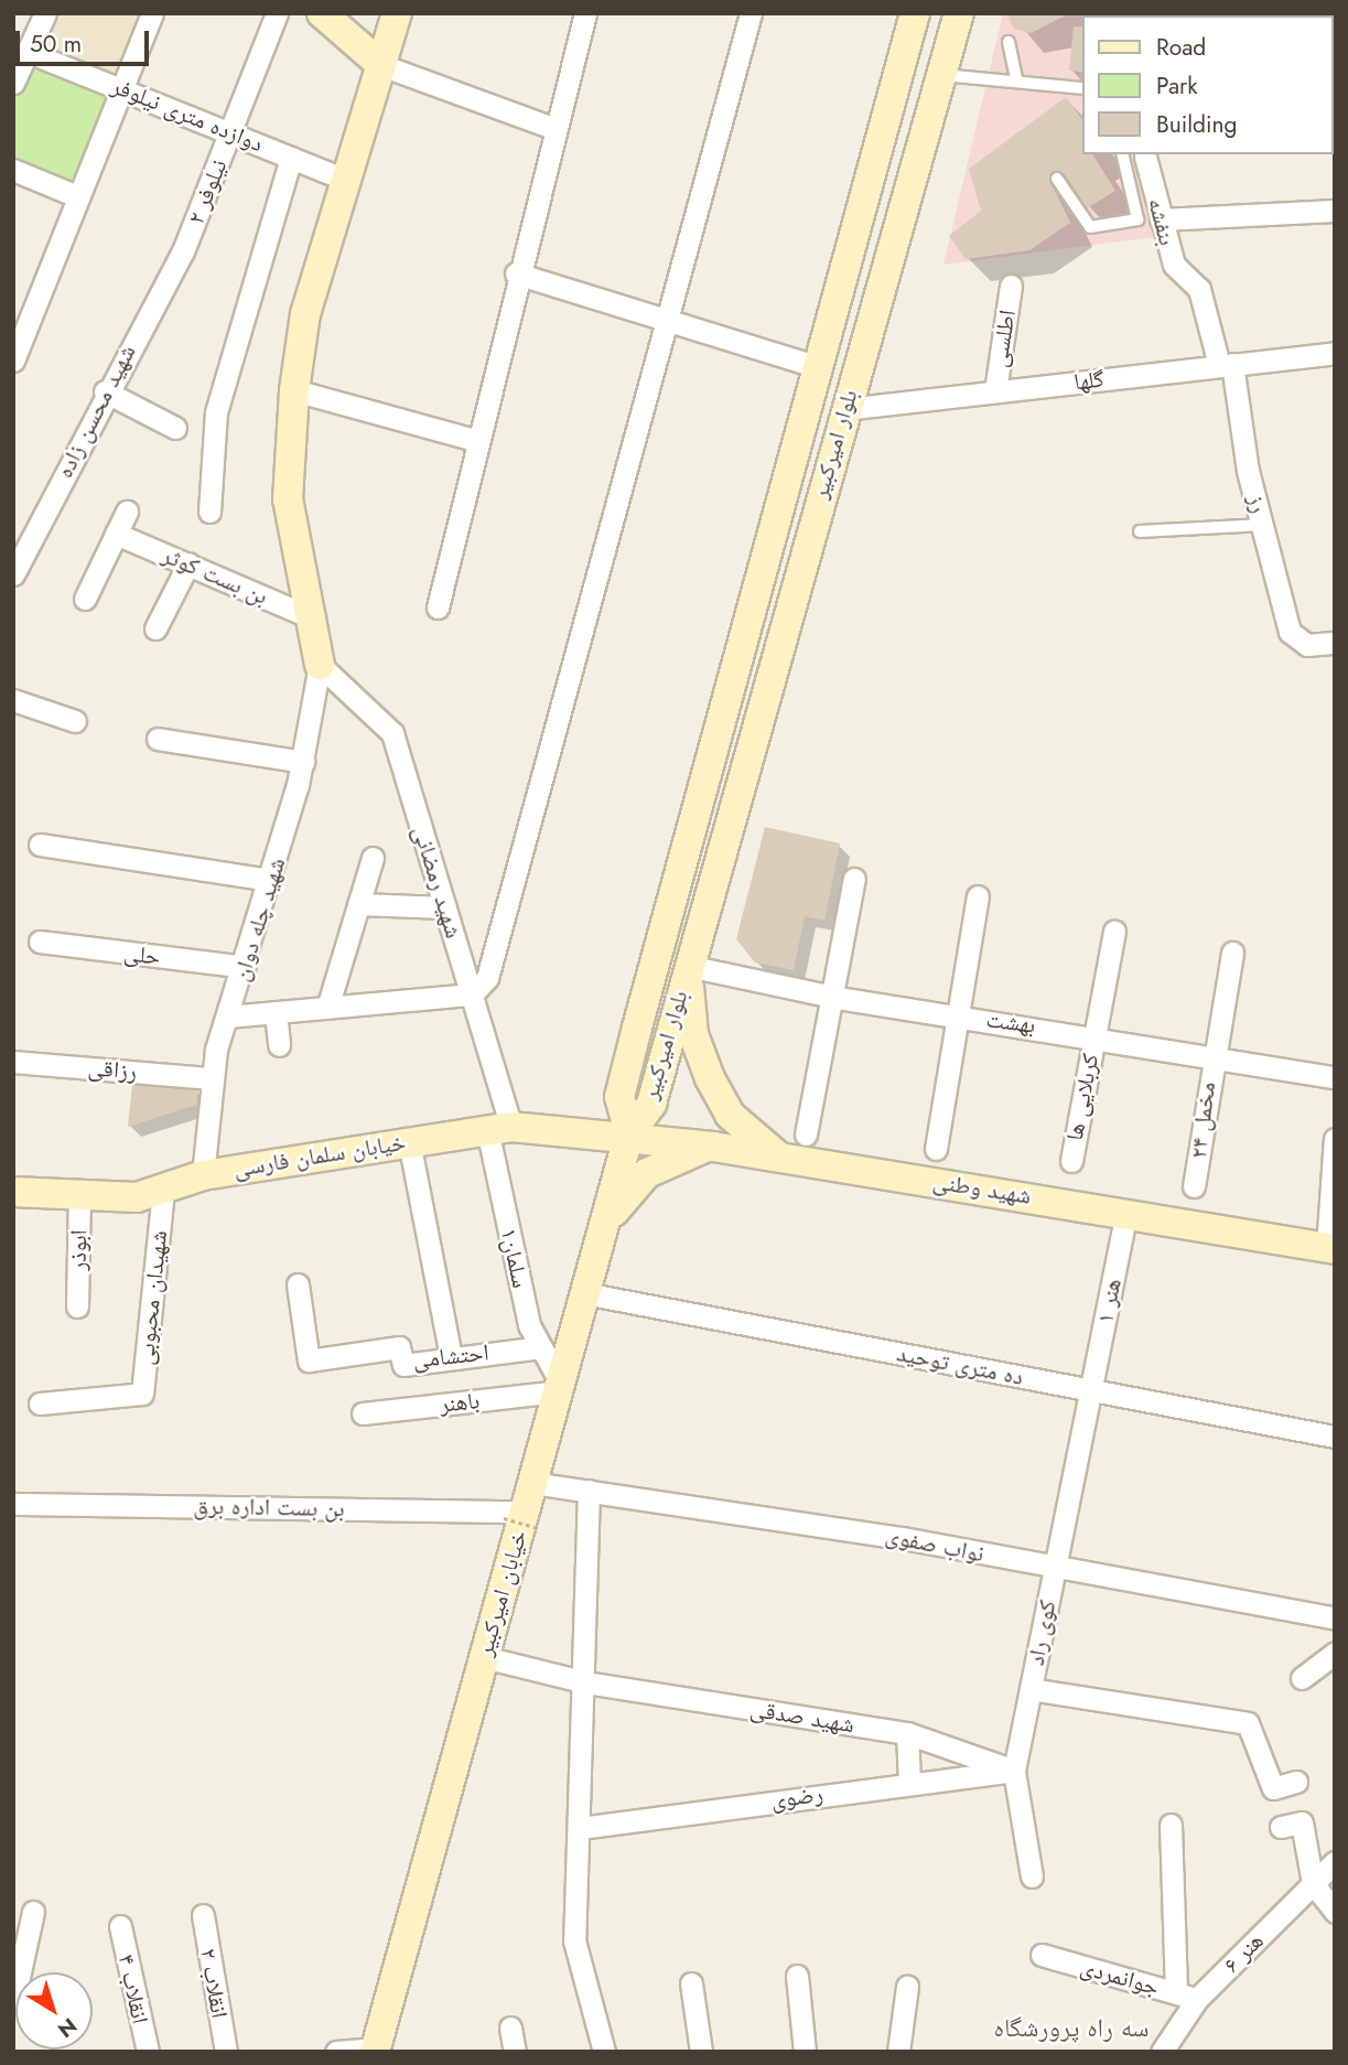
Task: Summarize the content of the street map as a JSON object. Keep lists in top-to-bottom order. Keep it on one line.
{"streets":{"main road":["بلوار امیرکبیر","خیابان سلمان فارسی","شهید وطنی","خیابان امیرکبیر"],"street":["دوازده متری نیلوفر","نیلوفر ۲","بنفشه","اطلسی","گلها","شهید محسن زاده","رز","بن بست کوثر","شهید رمضانی","شهید چله دوان","حلی","بهشت","رزاقی","کربلایی ها","مخمل ۲۴","ابوذر","سلمان۱","شهیدان محبوبی","هنر ۱","احتشامی","ده متری توحید","باهنر","بن بست اداره برق","نواب صفوی","کوی راد","شهید صدقی","رضوی","هنر ۶","جوانمردی","انقلاب ۲","انقلاب ۴"]},"crossings":[["دوازده متری نیلوفر","نیلوفر ۲"],["نیلوفر ۲","شهید محسن زاده"],["بنفشه","گلها"],["بنفشه","رز"],["اطلسی","گلها"],["گلها","بلوار امیرکبیر"],["گلها","رز"],["بلوار امیرکبیر","بهشت"],["بلوار امیرکبیر","خیابان سلمان فارسی"],["بلوار امیرکبیر","شهید وطنی"],["بلوار امیرکبیر","خیابان امیرکبیر"],["شهید رمضانی","شهید چله دوان"],["شهید رمضانی","خیابان سلمان فارسی"],["شهید رمضانی","سلمان۱"],["شهید چله دوان","حلی"],["شهید چله دوان","رزاقی"],["شهید چله دوان","خیابان سلمان فارسی"],["بهشت","کربلایی ها"],["بهشت","مخمل ۲۴"],["خیابان سلمان فارسی","شهید وطنی"],["خیابان سلمان فارسی","ابوذر"],["خیابان سلمان فارسی","سلمان۱"],["خیابان سلمان فارسی","شهیدان محبوبی"],["خیابان سلمان فارسی","خیابان امیرکبیر"],["شهید وطنی","هنر ۱"],["شهید وطنی","خیابان امیرکبیر"],["سلمان۱","احتشامی"],["سلمان۱","باهنر"],["سلمان۱","خیابان امیرکبیر"],["هنر ۱","ده متری توحید"],["هنر ۱","کوی راد"],["ده متری توحید","خیابان امیرکبیر"],["ده متری توحید","کوی راد"],["باهنر","خیابان امیرکبیر"],["بن بست اداره برق","خیابان امیرکبیر"],["نواب صفوی","خیابان امیرکبیر"],["نواب صفوی","کوی راد"],["خیابان امیرکبیر","شهید صدقی"],["کوی راد","شهید صدقی"],["کوی راد","رضوی"],["شهید صدقی","رضوی"],["هنر ۶","جوانمردی"]],"districts":["سه راه پرورشگاه"],"legend":["Road","Park","Building"],"scale_bar":"50 m","north":"bottom right"}
